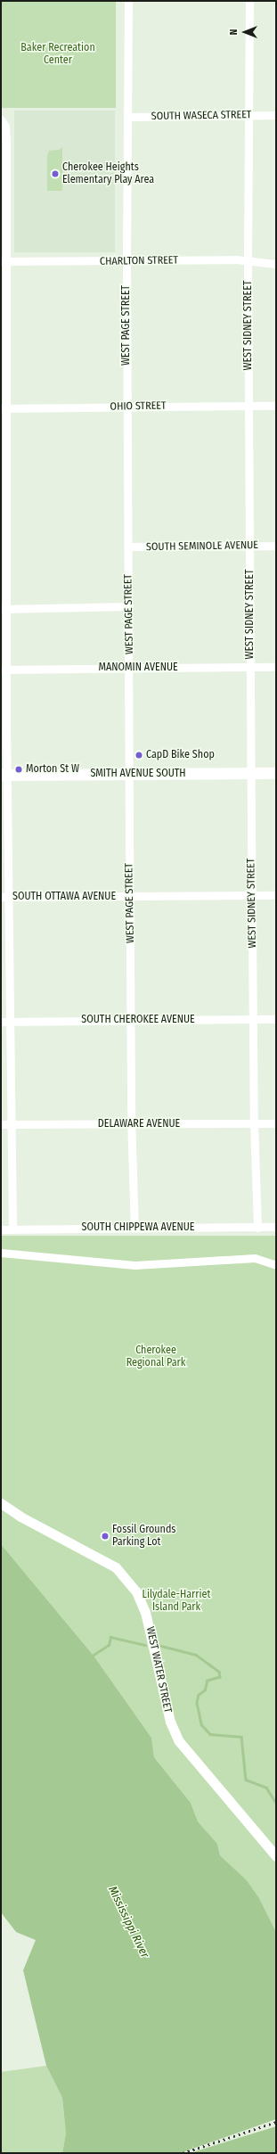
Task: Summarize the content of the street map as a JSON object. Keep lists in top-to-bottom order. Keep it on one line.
{"streets":{"main road":["SMITH AVENUE SOUTH"],"street":["SOUTH WASECA STREET","CHARLTON STREET","WEST PAGE STREET","WEST SIDNEY STREET","OHIO STREET","SOUTH SEMINOLE AVENUE","MANOMIN AVENUE","SOUTH OTTAWA AVENUE","SOUTH CHEROKEE AVENUE","DELAWARE AVENUE","SOUTH CHIPPEWA AVENUE","WEST WATER STREET"]},"crossings":[["SOUTH WASECA STREET","WEST PAGE STREET"],["SOUTH WASECA STREET","WEST SIDNEY STREET"],["CHARLTON STREET","WEST PAGE STREET"],["CHARLTON STREET","WEST SIDNEY STREET"],["WEST PAGE STREET","OHIO STREET"],["WEST PAGE STREET","SOUTH SEMINOLE AVENUE"],["WEST PAGE STREET","MANOMIN AVENUE"],["WEST PAGE STREET","SMITH AVENUE SOUTH"],["WEST PAGE STREET","SOUTH OTTAWA AVENUE"],["WEST PAGE STREET","SOUTH CHEROKEE AVENUE"],["WEST PAGE STREET","DELAWARE AVENUE"],["WEST PAGE STREET","SOUTH CHIPPEWA AVENUE"],["WEST SIDNEY STREET","OHIO STREET"],["WEST SIDNEY STREET","SOUTH SEMINOLE AVENUE"],["WEST SIDNEY STREET","MANOMIN AVENUE"],["WEST SIDNEY STREET","SMITH AVENUE SOUTH"],["WEST SIDNEY STREET","SOUTH OTTAWA AVENUE"],["WEST SIDNEY STREET","SOUTH CHEROKEE AVENUE"],["WEST SIDNEY STREET","DELAWARE AVENUE"],["WEST SIDNEY STREET","SOUTH CHIPPEWA AVENUE"]],"water":["Mississippi River"],"parks":["Baker Recreation Center","Cherokee Regional Park","Lilydale-Harriet Island Park"],"places":["Cherokee Heights Elementary Play Area","CapD Bike Shop","Morton St W","Fossil Grounds Parking Lot"],"north":"left"}
